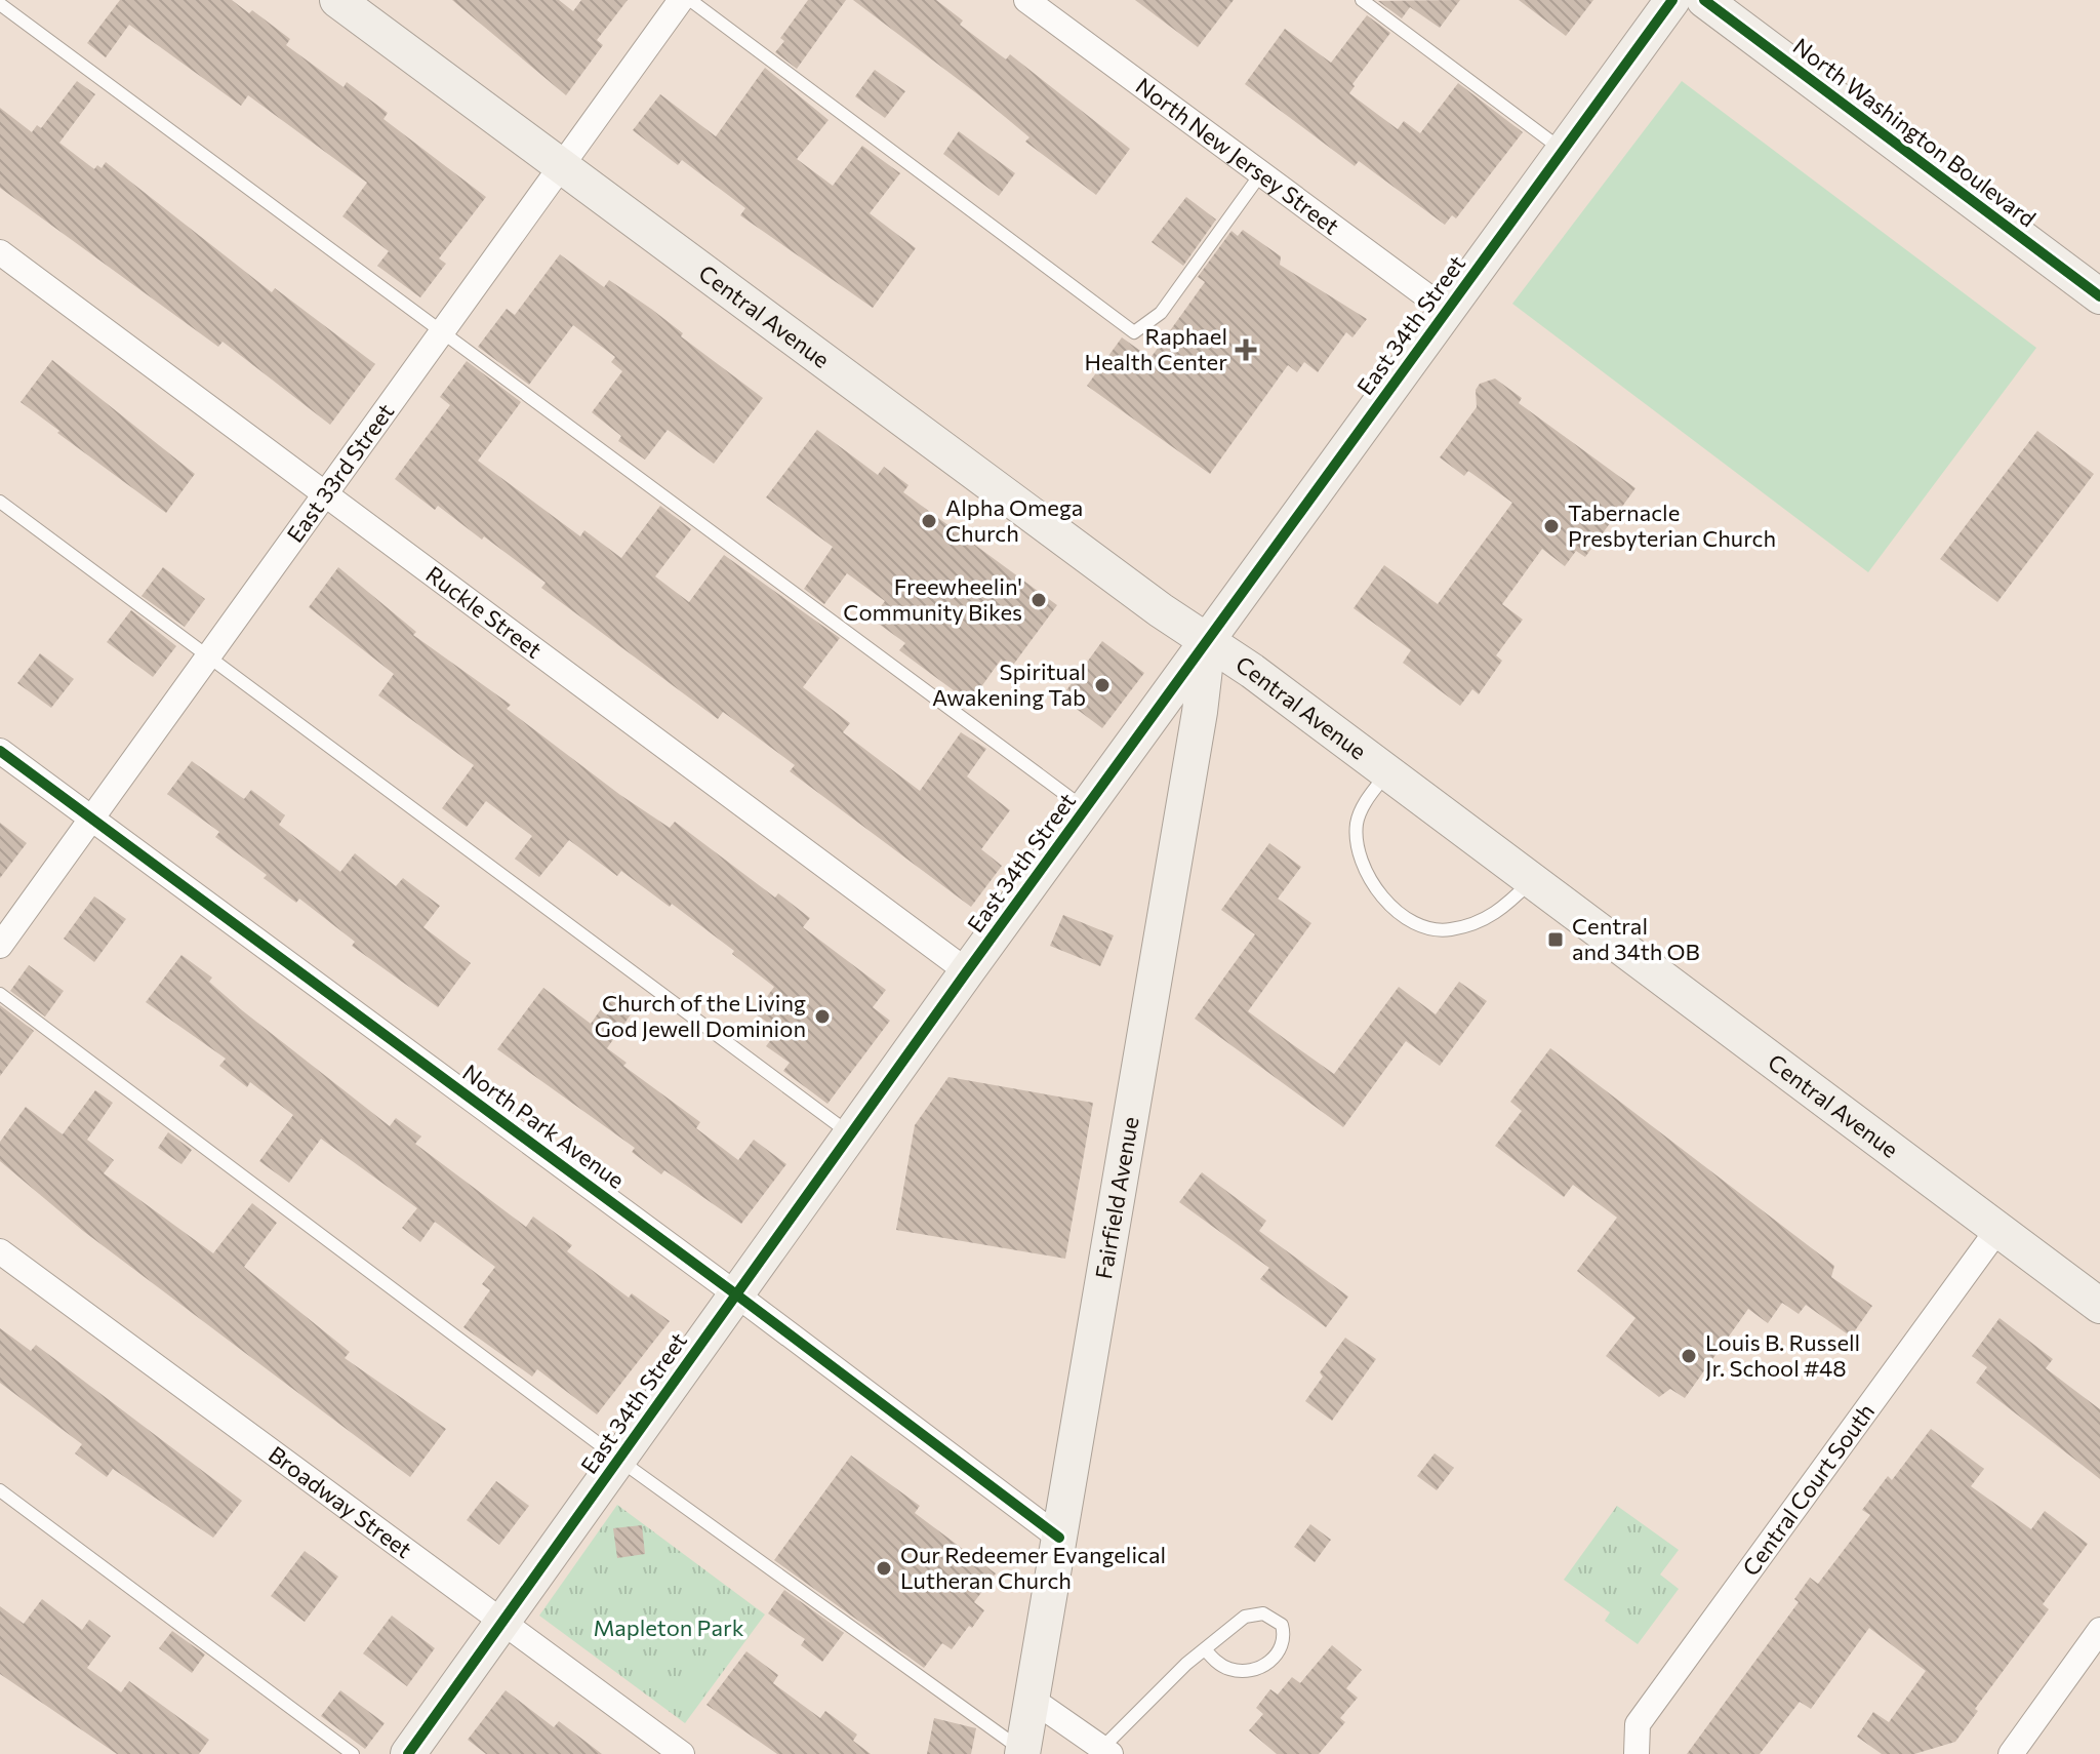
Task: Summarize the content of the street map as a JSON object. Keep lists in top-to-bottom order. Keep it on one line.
{"streets":{"street":["North Washington Boulevard","North New Jersey Street","Central Avenue","East 34th Street","East 33rd Street","Ruckle Street","North Park Avenue","Fairfield Avenue","Central Court South","Broadway Street"]},"crossings":[["North New Jersey Street","East 34th Street"],["Central Avenue","East 34th Street"],["Central Avenue","East 33rd Street"],["Central Avenue","Fairfield Avenue"],["Central Avenue","Central Court South"],["East 34th Street","Ruckle Street"],["East 34th Street","North Park Avenue"],["East 34th Street","Fairfield Avenue"],["East 34th Street","Broadway Street"],["East 33rd Street","Ruckle Street"],["East 33rd Street","North Park Avenue"],["North Park Avenue","Fairfield Avenue"]],"parks":["Mapleton Park"],"places":{"health":["Raphael Health Center"],"other":["Alpha Omega Church","Tabernacle Presbyterian Church","Freewheelin' Community Bikes","Spiritual Awakening Tab","Church of the Living God Jewell Dominion","Louis B. Russell Jr. School #48","Our Redeemer Evangelical Lutheran Church"],"transit":["Central and 34th OB"]}}
